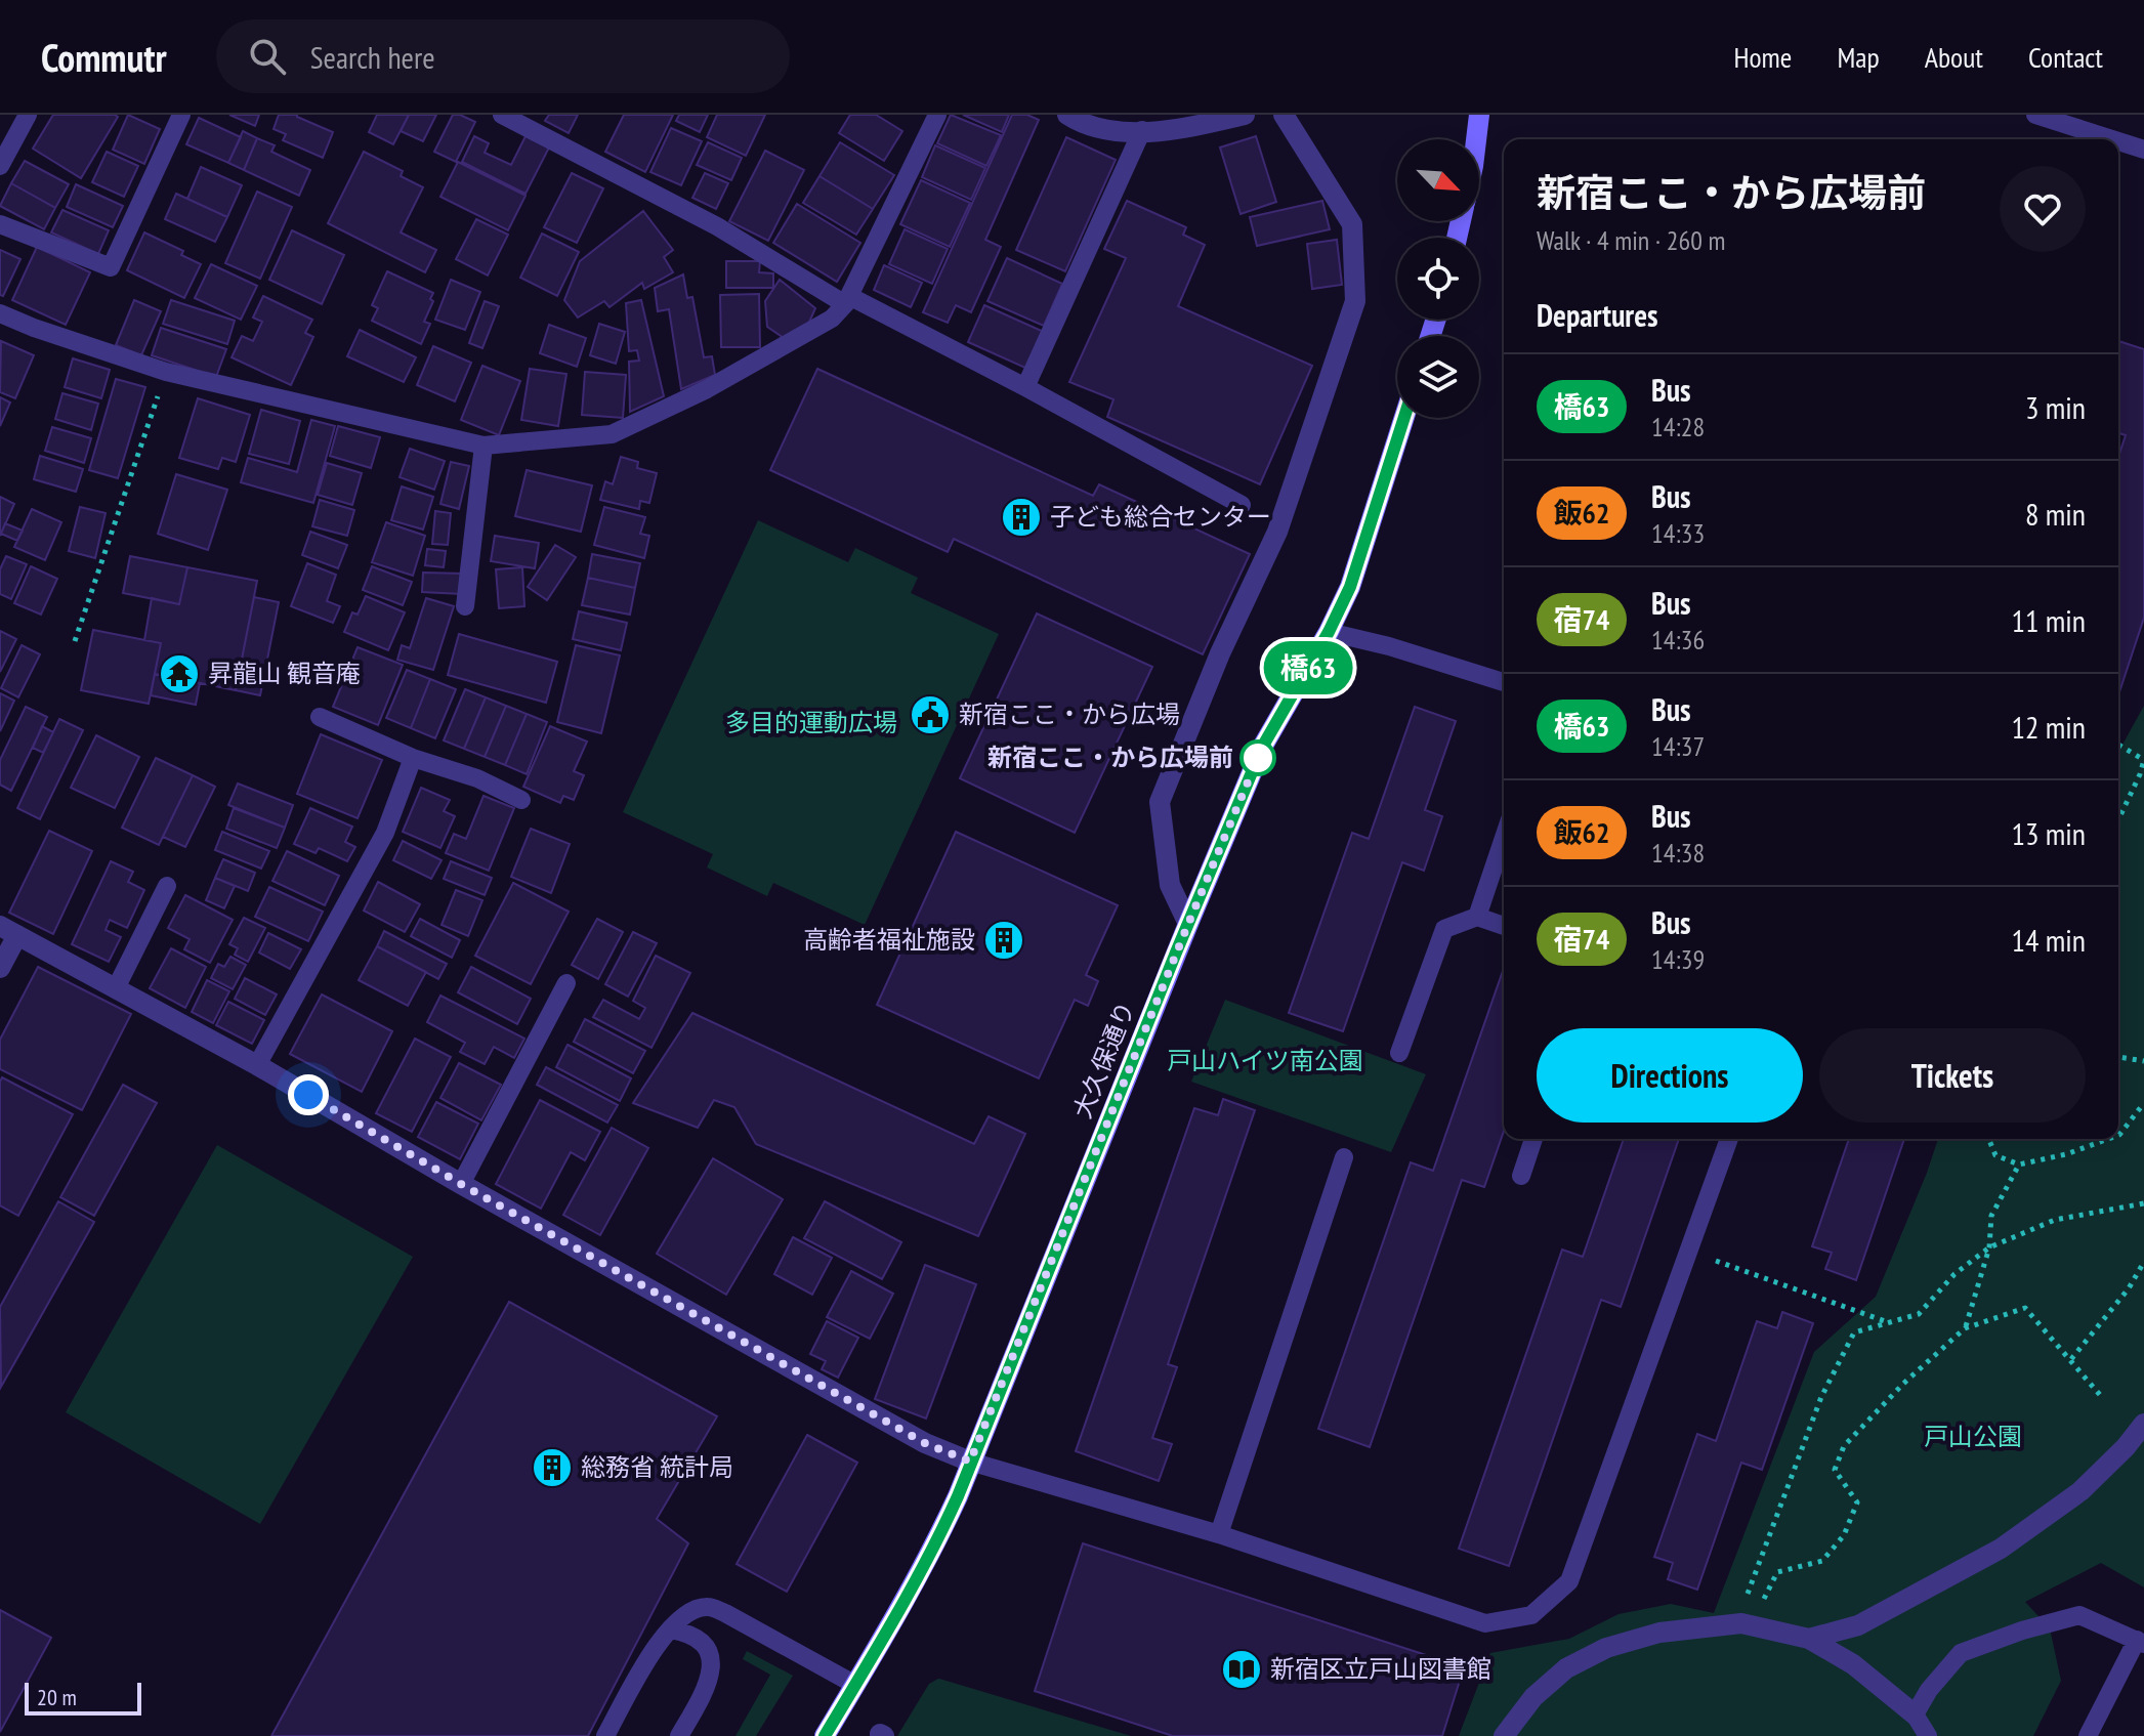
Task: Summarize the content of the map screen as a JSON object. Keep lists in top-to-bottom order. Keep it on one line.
{"streets":{"main road":["大久保通り"]},"parks":["多目的運動広場","戸山ハイツ南公園","戸山公園"],"places":{"building":["子ども総合センター","高齢者福祉施設","総務省 統計局"],"temple":["昇龍山 観音庵"],"public building":["新宿ここ・から広場"],"other":["新宿ここ・から広場前"],"library":["新宿区立戸山図書館"]},"lines":["bus line 橋63"],"scale_bar":"20 m","north":"bottom right","page":{"header":"Commutr","search":"Search here","nav":["Home","Map","About","Contact"],"on_map":"橋63","heading":[["新宿ここ・から広場前","Walk · 4 min · 260 m"],"Departures"],"list":[{"mark":"橋63","name":"Bus","note":"14:28","value":"3 min"},{"mark":"飯62","name":"Bus","note":"14:33","value":"8 min"},{"mark":"宿74","name":"Bus","note":"14:36","value":"11 min"},{"mark":"橋63","name":"Bus","note":"14:37","value":"12 min"},{"mark":"飯62","name":"Bus","note":"14:38","value":"13 min"},{"mark":"宿74","name":"Bus","note":"14:39","value":"14 min"}],"buttons":["Directions","Tickets"],"scale":"20 m"}}
